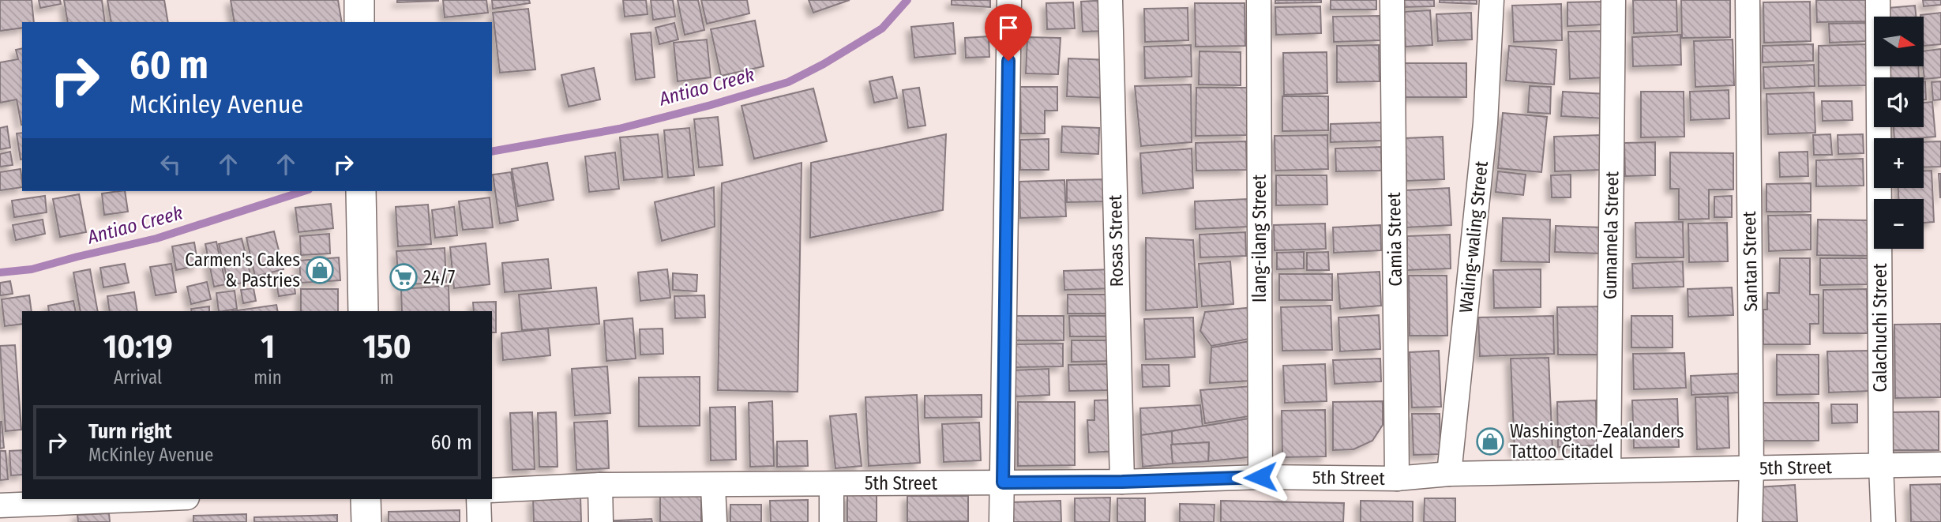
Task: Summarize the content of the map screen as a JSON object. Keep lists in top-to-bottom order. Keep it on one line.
{"streets":{"street":["Gumamela Street","Waling-waling Street","Ilang-ilang Street","Camia Street","Rosas Street","Santan Street","Calachuchi Street","5th Street"]},"crossings":[["Gumamela Street","5th Street"],["Waling-waling Street","5th Street"],["Ilang-ilang Street","5th Street"],["Camia Street","5th Street"],["Rosas Street","5th Street"],["Santan Street","5th Street"],["Calachuchi Street","5th Street"]],"water":["Antiao Creek"],"places":{"shop":["Carmen's Cakes & Pastries","Washington-Zealanders Tattoo Citadel"],"supermarket":["24/7"]},"north":"right","page":{"map_buttons":["+","−"],"turn":["60 m","McKinley Avenue"],"eta":["10:19","Arrival","1","min","150","m"],"list":[{"name":"Turn right","note":"McKinley Avenue","value":"60 m"}]}}
